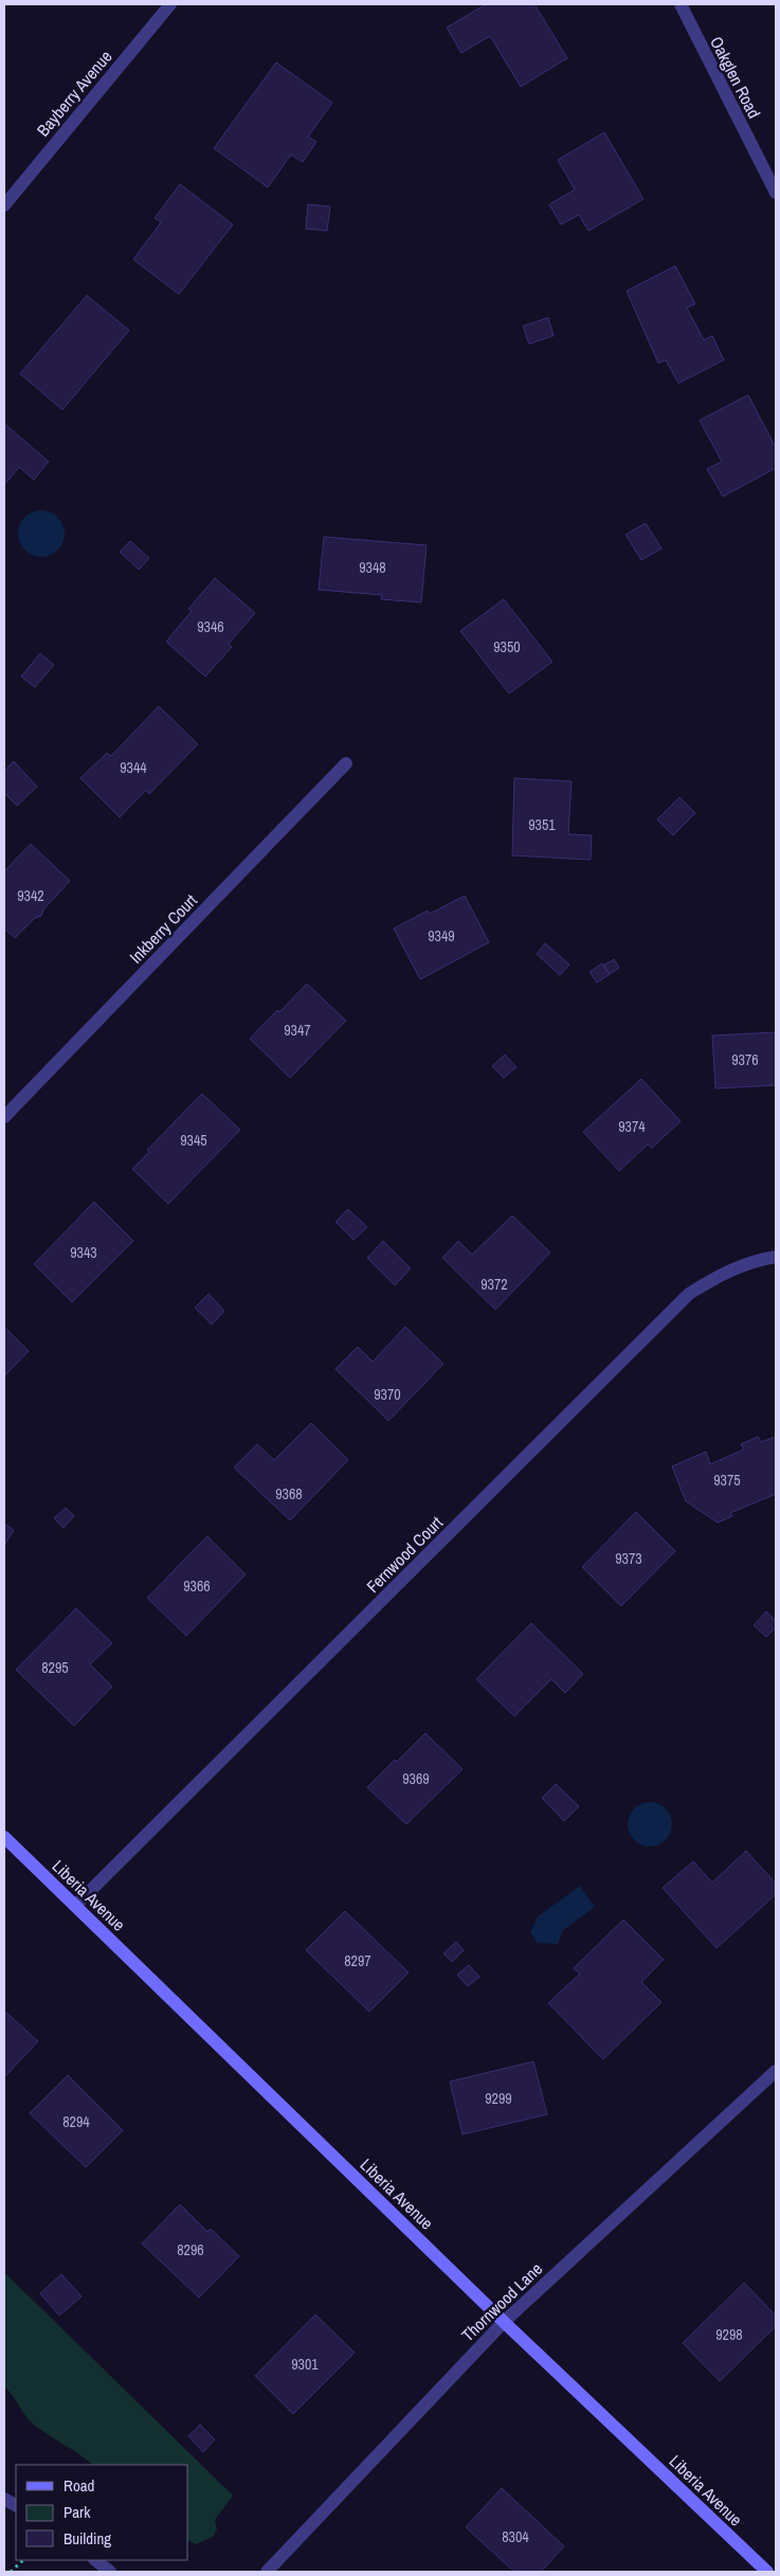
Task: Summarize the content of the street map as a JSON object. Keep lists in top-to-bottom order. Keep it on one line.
{"streets":{"main road":["Liberia Avenue"],"street":["Oakglen Road","Bayberry Avenue","Inkberry Court","Fernwood Court","Thornwood Lane"]},"crossings":[["Fernwood Court","Liberia Avenue"],["Liberia Avenue","Thornwood Lane"]],"house_numbers":["9348","9346","9350","9344","9351","9342","9349","9347","9376","9374","9345","9343","9372","9370","9375","9368","9373","9366","8295","9369","8297","9299","8294","8296","9298","9301","8304"],"legend":["Road","Park","Building"]}
